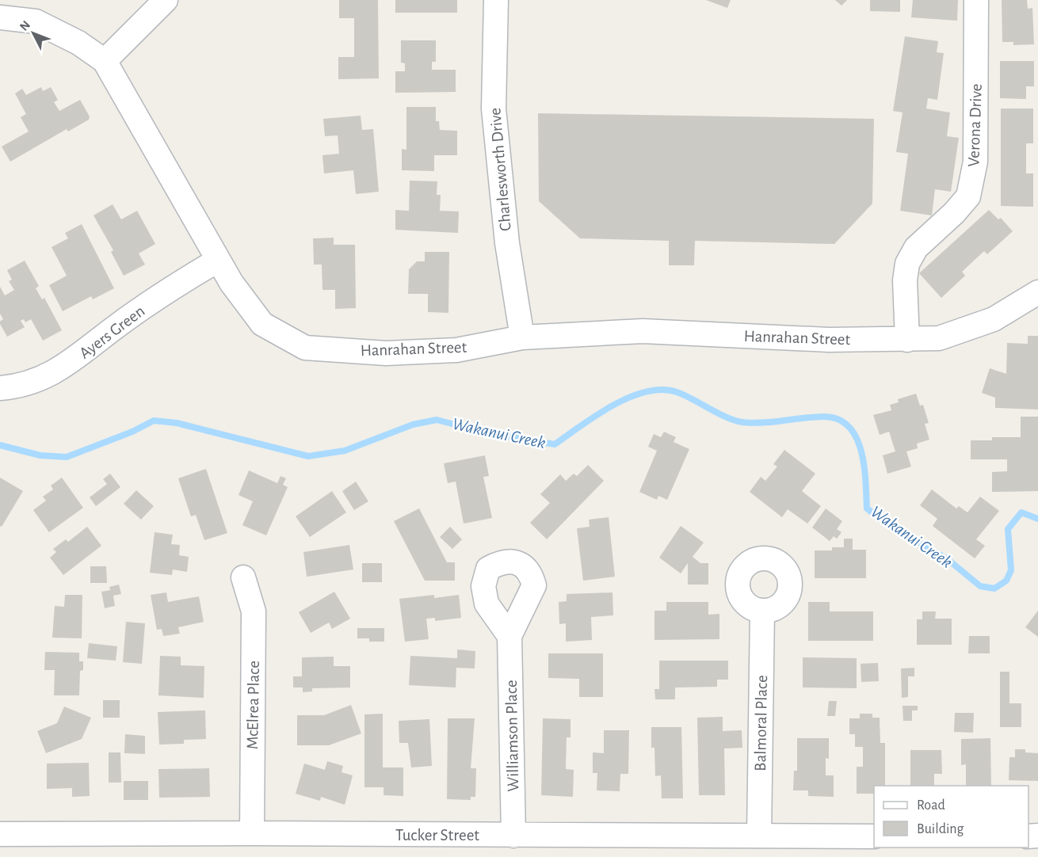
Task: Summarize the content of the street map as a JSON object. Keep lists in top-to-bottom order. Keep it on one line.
{"streets":{"street":["Verona Drive","Charlesworth Drive","Ayers Green","Hanrahan Street","McElrea Place","Balmoral Place","Williamson Place","Tucker Street"]},"crossings":[["Verona Drive","Hanrahan Street"],["Charlesworth Drive","Hanrahan Street"],["Ayers Green","Hanrahan Street"],["McElrea Place","Tucker Street"],["Balmoral Place","Tucker Street"],["Williamson Place","Tucker Street"]],"water":["Wakanui Creek"],"legend":["Road","Building"],"north":"top left"}
